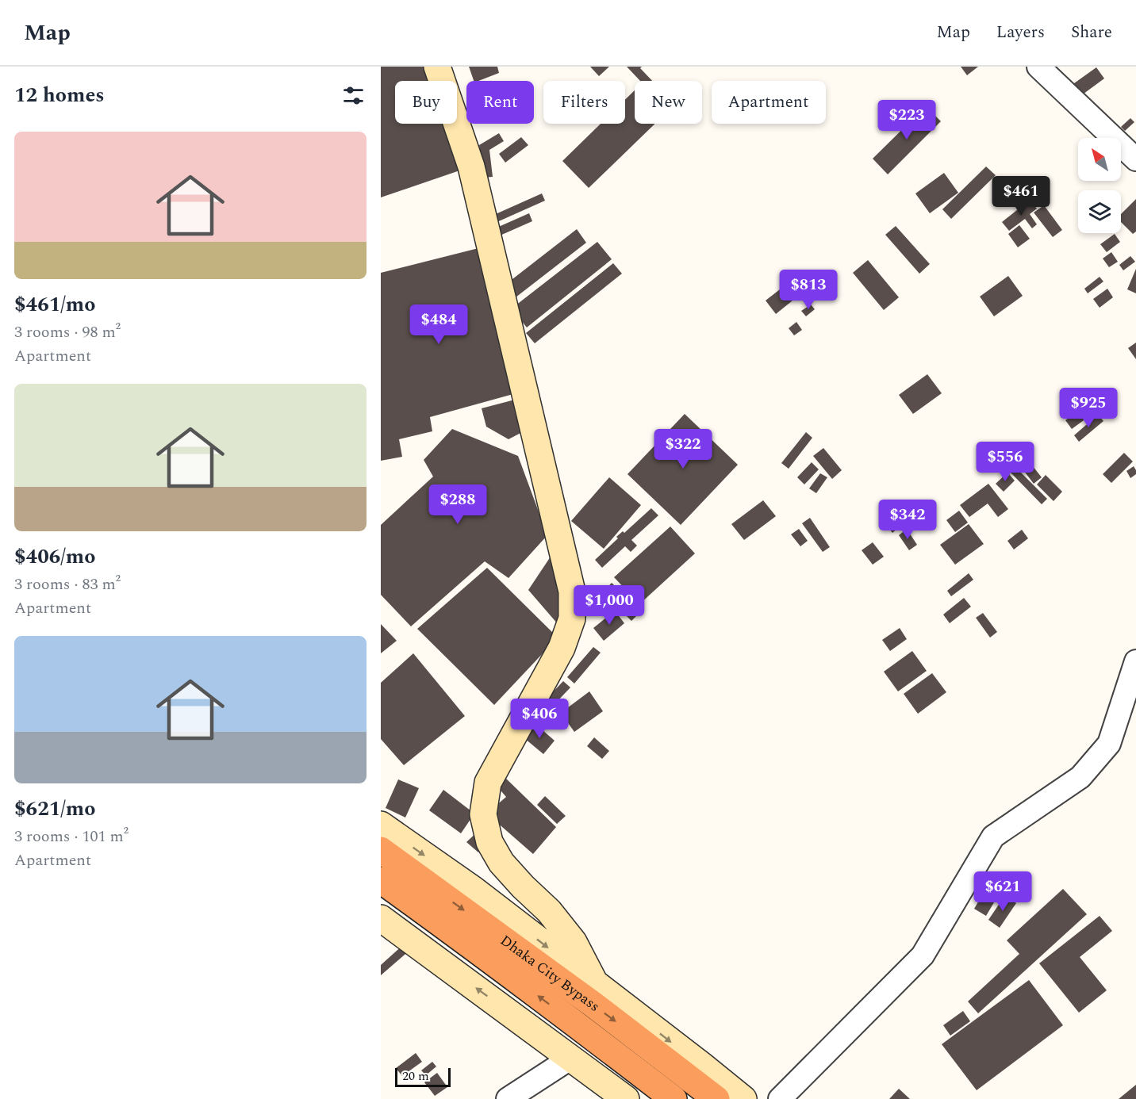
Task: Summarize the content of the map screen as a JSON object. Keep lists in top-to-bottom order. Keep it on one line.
{"streets":{"highway":["Dhaka City Bypass"]},"scale_bar":"20 m","north":"top left","page":{"header":"Map","nav":["Map","Layers","Share"],"heading":"12 homes","chip":["Buy","Rent","Filters","New","Apartment"],"price":["$223","$461","$813","$484","$925","$322","$556","$288","$342","$1,000","$406","$621"],"list":[{"name":"$461/mo","note":"3 rooms · 98 m² · Apartment"},{"name":"$406/mo","note":"3 rooms · 83 m² · Apartment"},{"name":"$621/mo","note":"3 rooms · 101 m² · Apartment"}],"scale":"20 m"}}
